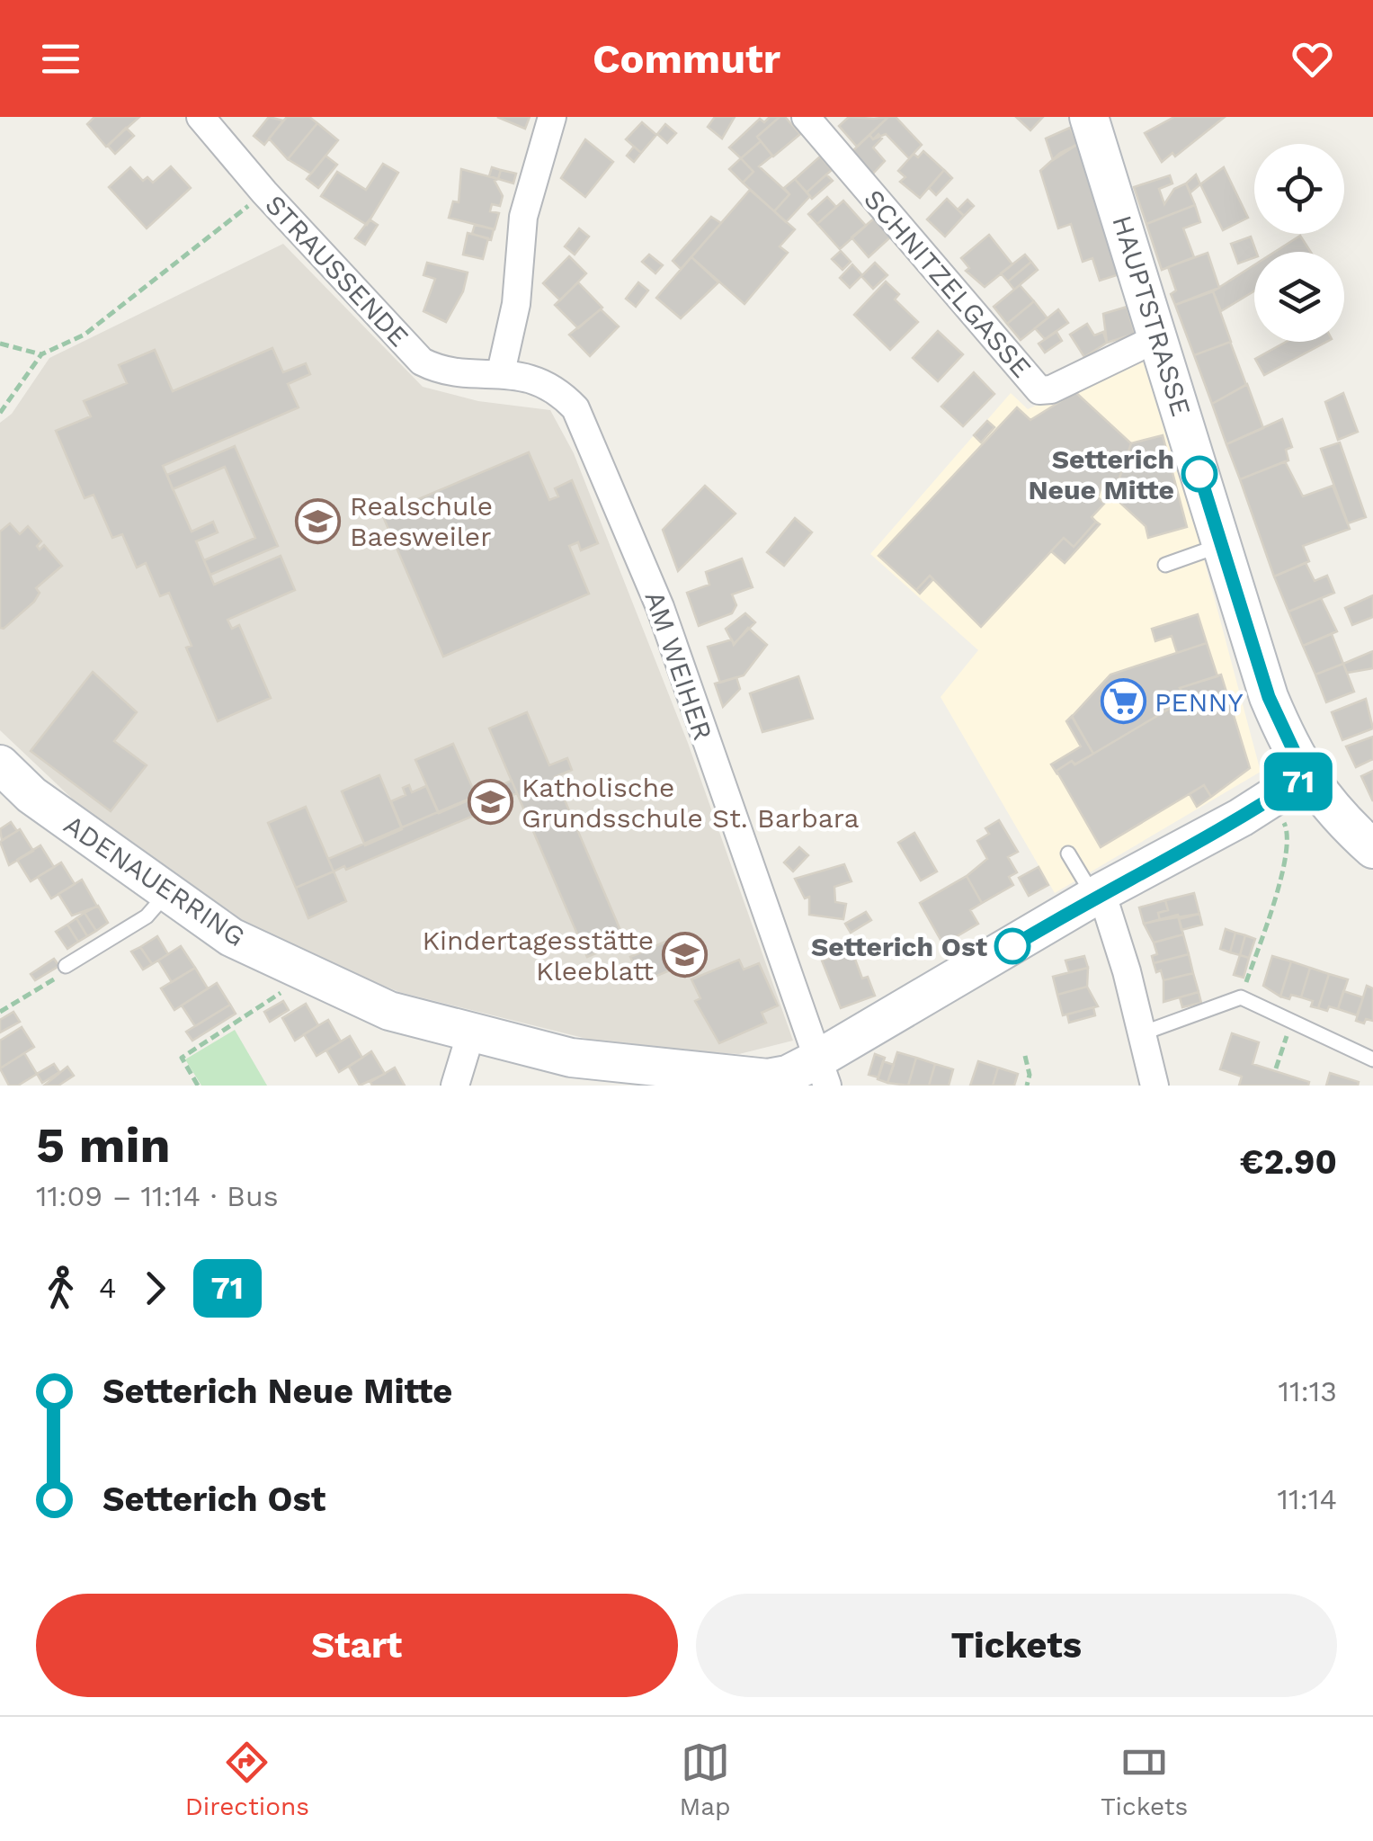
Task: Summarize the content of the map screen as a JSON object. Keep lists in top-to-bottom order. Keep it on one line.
{"streets":{"street":["STRAUSSENDE","SCHNITZELGASSE","HAUPTSTRASSE","AM WEIHER","ADENAUERRING"]},"crossings":[["STRAUSSENDE","AM WEIHER"],["SCHNITZELGASSE","HAUPTSTRASSE"],["HAUPTSTRASSE","ADENAUERRING"],["AM WEIHER","ADENAUERRING"]],"places":{"other":["Setterich Neue Mitte","Setterich Ost"],"school or university":["Realschule Baesweiler","Katholische Grundsschule St. Barbara","Kindertagesstätte Kleeblatt"],"supermarket":["PENNY"]},"lines":["bus line 71"],"page":{"header":"Commutr","on_map":"71","heading":["5 min","11:09 – 11:14 · Bus","€2.90"],"legs":["4","71"],"list":[{"name":"Setterich Neue Mitte","value":"11:13"},{"name":"Setterich Ost","value":"11:14"}],"buttons":["Start","Tickets"],"tabs":["Directions","Map","Tickets"]}}
